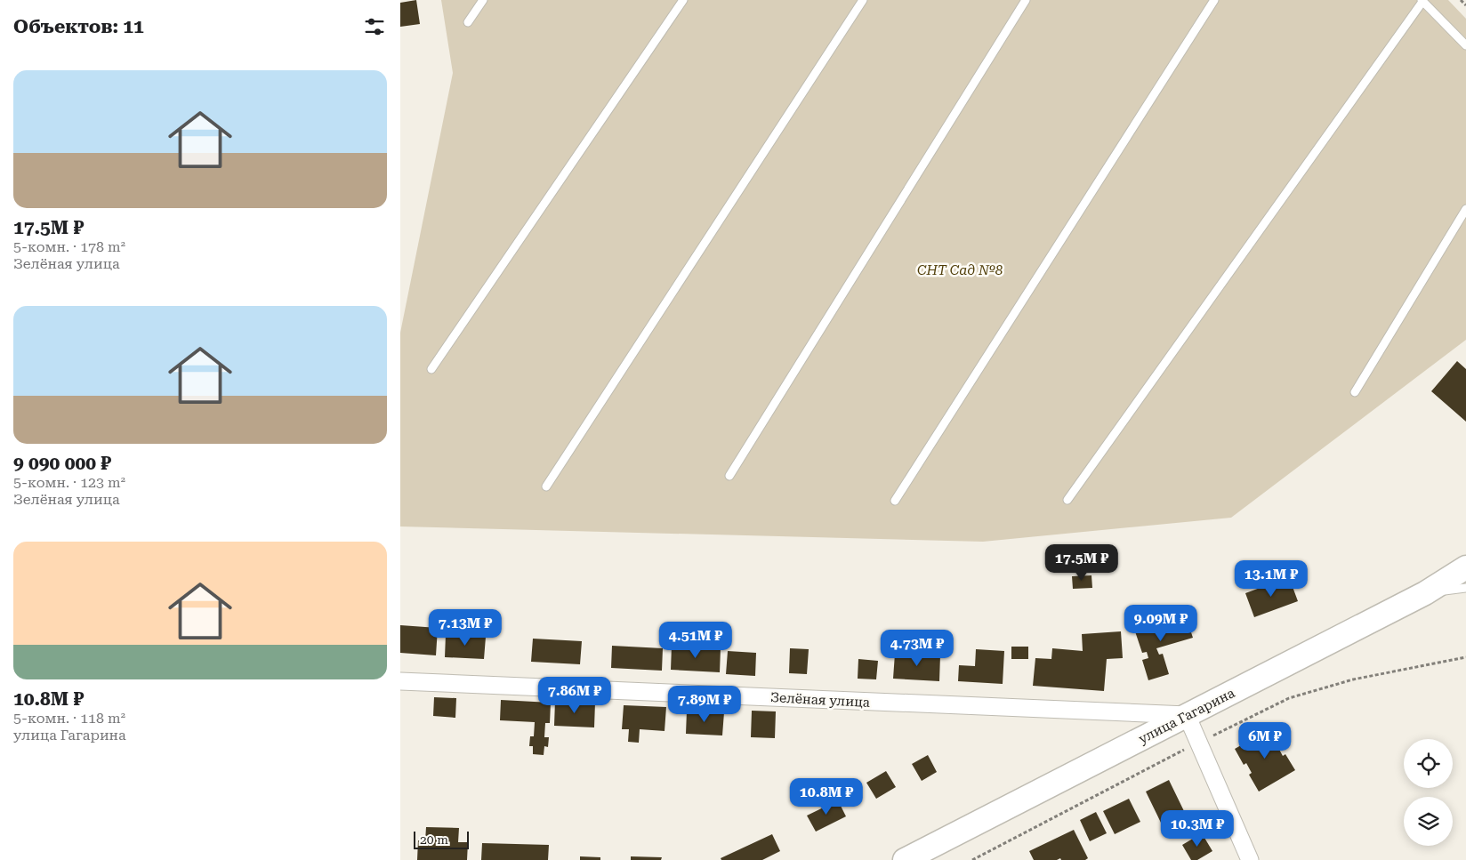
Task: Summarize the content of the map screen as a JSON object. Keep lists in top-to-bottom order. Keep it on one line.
{"streets":{"main road":["улица Гагарина"],"street":["Зелёная улица"]},"crossings":[["Зелёная улица","улица Гагарина"]],"parks":["СНТ Сад №8"],"scale_bar":"20 m","page":{"heading":"Объектов: 11","list":[{"name":"17.5M ₽","note":"5-комн. · 178 m² · Зелёная улица"},{"name":"9 090 000 ₽","note":"5-комн. · 123 m² · Зелёная улица"},{"name":"10.8M ₽","note":"5-комн. · 118 m² · улица Гагарина"}],"price":["17.5M ₽","13.1M ₽","9.09M ₽","7.13M ₽","4.51M ₽","4.73M ₽","7.86M ₽","7.89M ₽","6M ₽","10.8M ₽","10.3M ₽"],"scale":"20 m"}}
